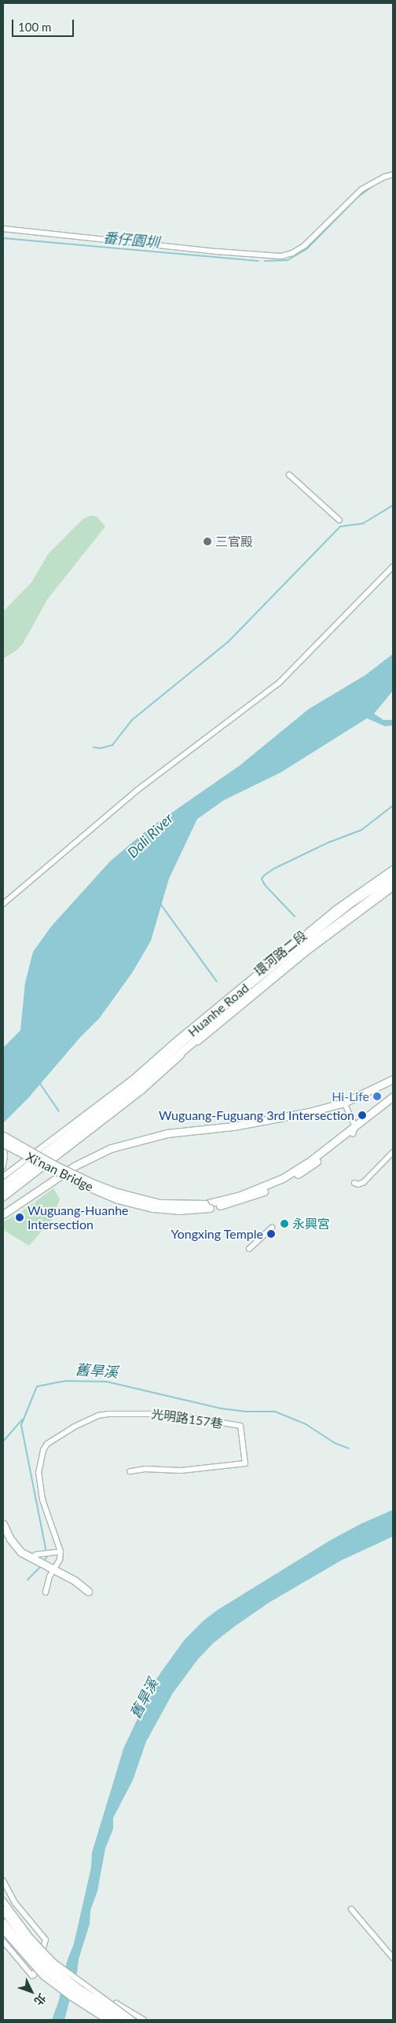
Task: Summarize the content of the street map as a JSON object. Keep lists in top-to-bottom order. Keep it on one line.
{"streets":{"street":["環河路二段","Huanhe Road","Xi'nan Bridge","光明路157巷"]},"crossings":[["環河路二段","Huanhe Road"]],"water":["番仔園圳","Dali River","舊旱溪"],"places":["三官殿","Hi-Life","Wuguang-Fuguang 3rd Intersection","Wuguang-Huanhe Intersection","永興宮","Yongxing Temple"],"scale_bar":"100 m","north":"bottom right"}
